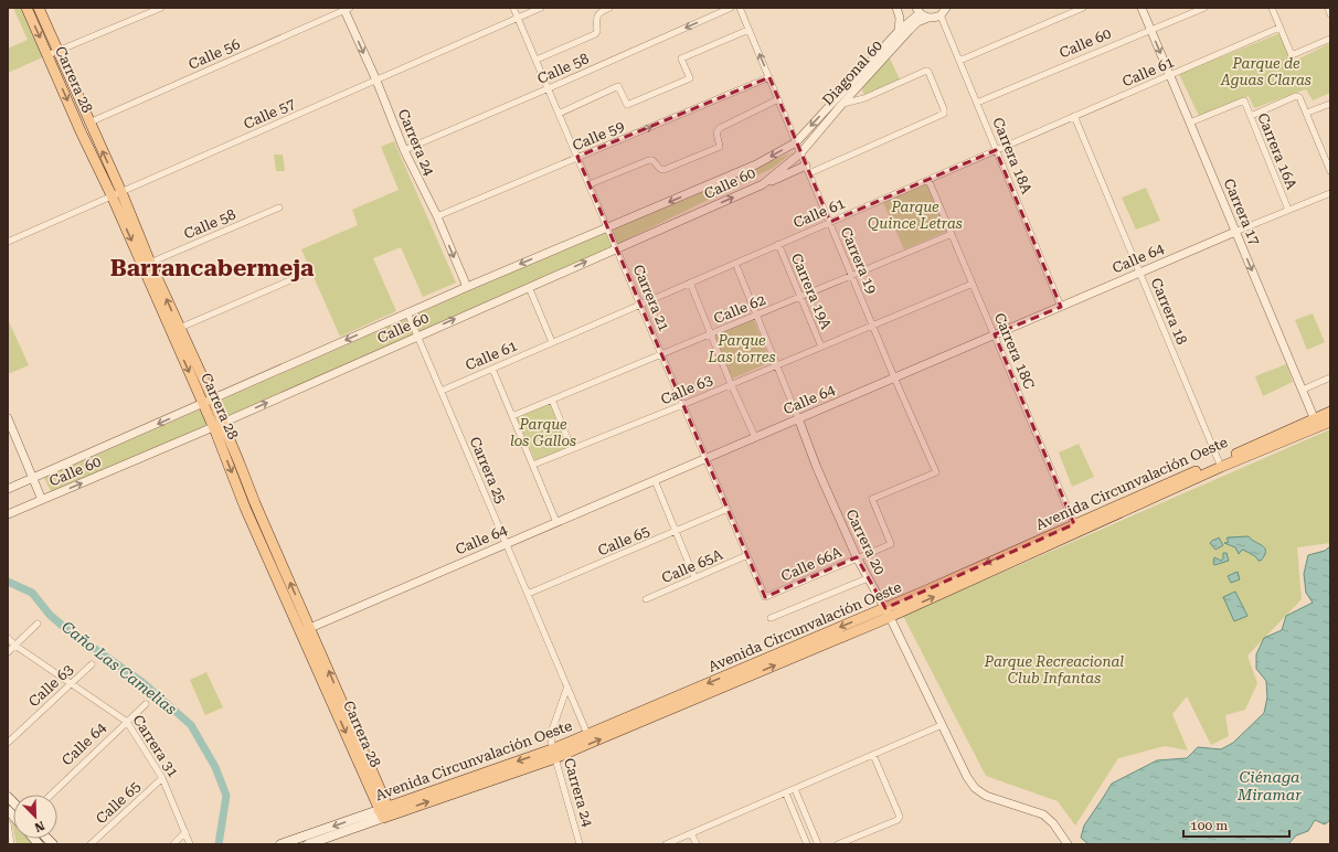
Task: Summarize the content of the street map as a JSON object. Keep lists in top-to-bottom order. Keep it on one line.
{"streets":{"main road":["Carrera 28","Avenida Circunvalación Oeste"],"street":["Calle 60","Calle 56","Calle 58","Calle 61","Diagonal 60","Calle 57","Calle 59","Carrera 24","Carrera 16A","Carrera 18A","Carrera 17","Calle 64","Carrera 19","Carrera 19A","Carrera 21","Calle 62","Carrera 18","Carrera 18C","Calle 63","Carrera 25","Calle 65","Carrera 20","Calle 66A","Calle 65A","Carrera 31"]},"crossings":[["Calle 60","Diagonal 60"],["Calle 60","Carrera 28"],["Calle 60","Carrera 24"],["Calle 60","Carrera 18A"],["Calle 60","Carrera 17"],["Calle 60","Carrera 19"],["Calle 60","Carrera 21"],["Calle 60","Carrera 25"],["Calle 56","Carrera 28"],["Calle 56","Carrera 24"],["Calle 58","Carrera 28"],["Calle 58","Carrera 24"],["Calle 58","Carrera 21"],["Calle 61","Carrera 18A"],["Calle 61","Carrera 17"],["Calle 61","Carrera 19"],["Calle 61","Carrera 19A"],["Calle 61","Carrera 21"],["Calle 61","Carrera 18"],["Calle 61","Carrera 18C"],["Calle 61","Carrera 25"],["Diagonal 60","Carrera 19"],["Carrera 28","Calle 57"],["Carrera 28","Calle 64"],["Carrera 28","Avenida Circunvalación Oeste"],["Calle 57","Carrera 24"],["Calle 57","Carrera 21"],["Calle 59","Carrera 24"],["Calle 59","Carrera 19"],["Calle 59","Carrera 21"],["Carrera 24","Carrera 25"],["Carrera 24","Avenida Circunvalación Oeste"],["Carrera 16A","Carrera 17"],["Carrera 16A","Calle 64"],["Carrera 18A","Calle 64"],["Carrera 17","Calle 64"],["Carrera 17","Avenida Circunvalación Oeste"],["Calle 64","Carrera 19"],["Calle 64","Carrera 21"],["Calle 64","Carrera 18"],["Calle 64","Carrera 18C"],["Calle 64","Carrera 25"],["Calle 64","Carrera 20"],["Calle 64","Carrera 31"],["Carrera 19","Calle 62"],["Carrera 19","Calle 63"],["Carrera 19","Calle 66A"],["Carrera 19A","Calle 62"],["Carrera 19A","Calle 63"],["Carrera 21","Calle 62"],["Carrera 21","Calle 63"],["Carrera 21","Calle 65"],["Carrera 21","Calle 66A"],["Carrera 21","Calle 65A"],["Calle 62","Carrera 18C"],["Calle 62","Carrera 20"],["Carrera 18","Avenida Circunvalación Oeste"],["Carrera 18C","Calle 63"],["Carrera 18C","Avenida Circunvalación Oeste"],["Calle 63","Carrera 20"],["Calle 63","Carrera 31"],["Carrera 25","Avenida Circunvalación Oeste"],["Carrera 25","Calle 65"],["Avenida Circunvalación Oeste","Carrera 20"],["Calle 65","Carrera 31"],["Carrera 20","Calle 66A"]],"one_way":["Calle 58","Carrera 17"],"districts":["Barrancabermeja"],"water":["Caño Las Camelias","Ciénaga Miramar"],"parks":["Parque de Aguas Claras","Parque Quince Letras","Parque Las torres","Parque los Gallos","Parque Recreacional Club Infantas"],"scale_bar":"100 m","north":"bottom right"}
